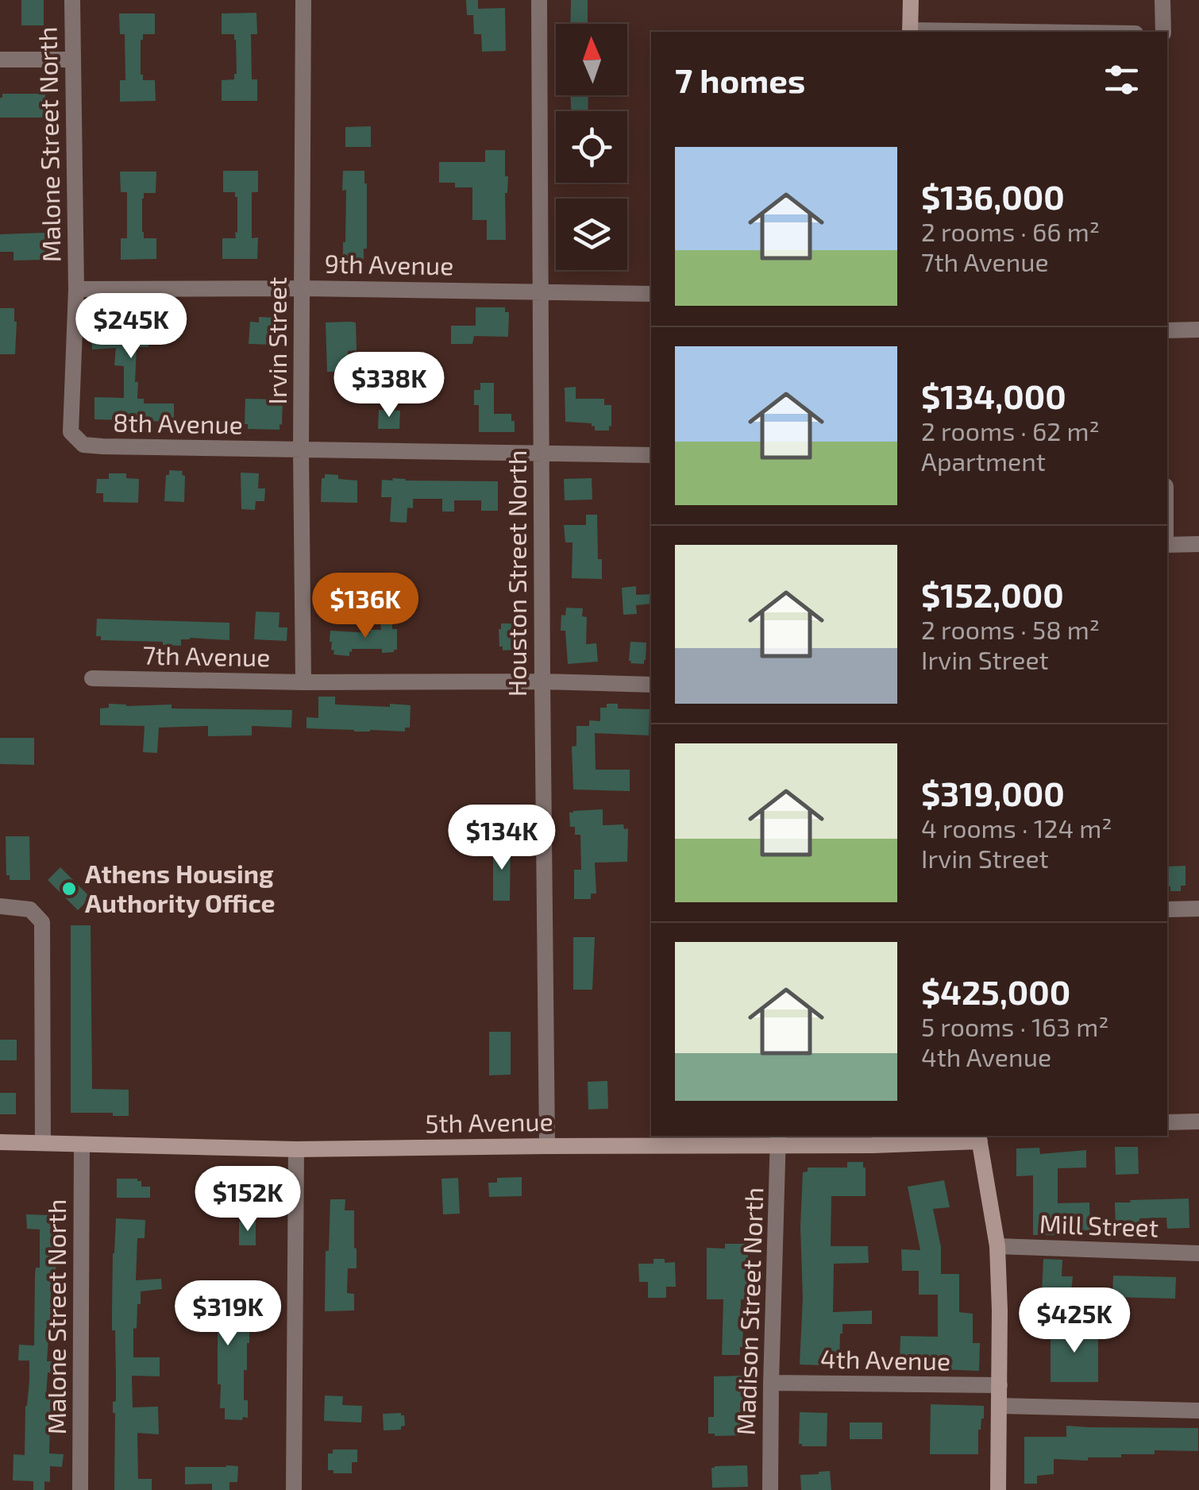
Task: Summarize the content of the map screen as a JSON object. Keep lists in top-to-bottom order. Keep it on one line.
{"streets":{"street":["Malone Street North","9th Avenue","Irvin Street","8th Avenue","Houston Street North","7th Avenue","5th Avenue","Mill Street","Madison Street North","4th Avenue"]},"crossings":[["Malone Street North","9th Avenue"],["Malone Street North","8th Avenue"],["Malone Street North","5th Avenue"],["9th Avenue","Irvin Street"],["9th Avenue","Houston Street North"],["Irvin Street","8th Avenue"],["Irvin Street","7th Avenue"],["8th Avenue","Houston Street North"],["Houston Street North","7th Avenue"],["Houston Street North","5th Avenue"],["5th Avenue","Madison Street North"],["Madison Street North","4th Avenue"]],"places":["Athens Housing Authority Office"],"north":"top","page":{"heading":"7 homes","list":[{"name":"$136,000","note":"2 rooms · 66 m² · 7th Avenue"},{"name":"$134,000","note":"2 rooms · 62 m² · Apartment"},{"name":"$152,000","note":"2 rooms · 58 m² · Irvin Street"},{"name":"$319,000","note":"4 rooms · 124 m² · Irvin Street"},{"name":"$425,000","note":"5 rooms · 163 m² · 4th Avenue"}],"price":["$245K","$338K","$136K","$134K","$152K","$319K","$425K"]}}
